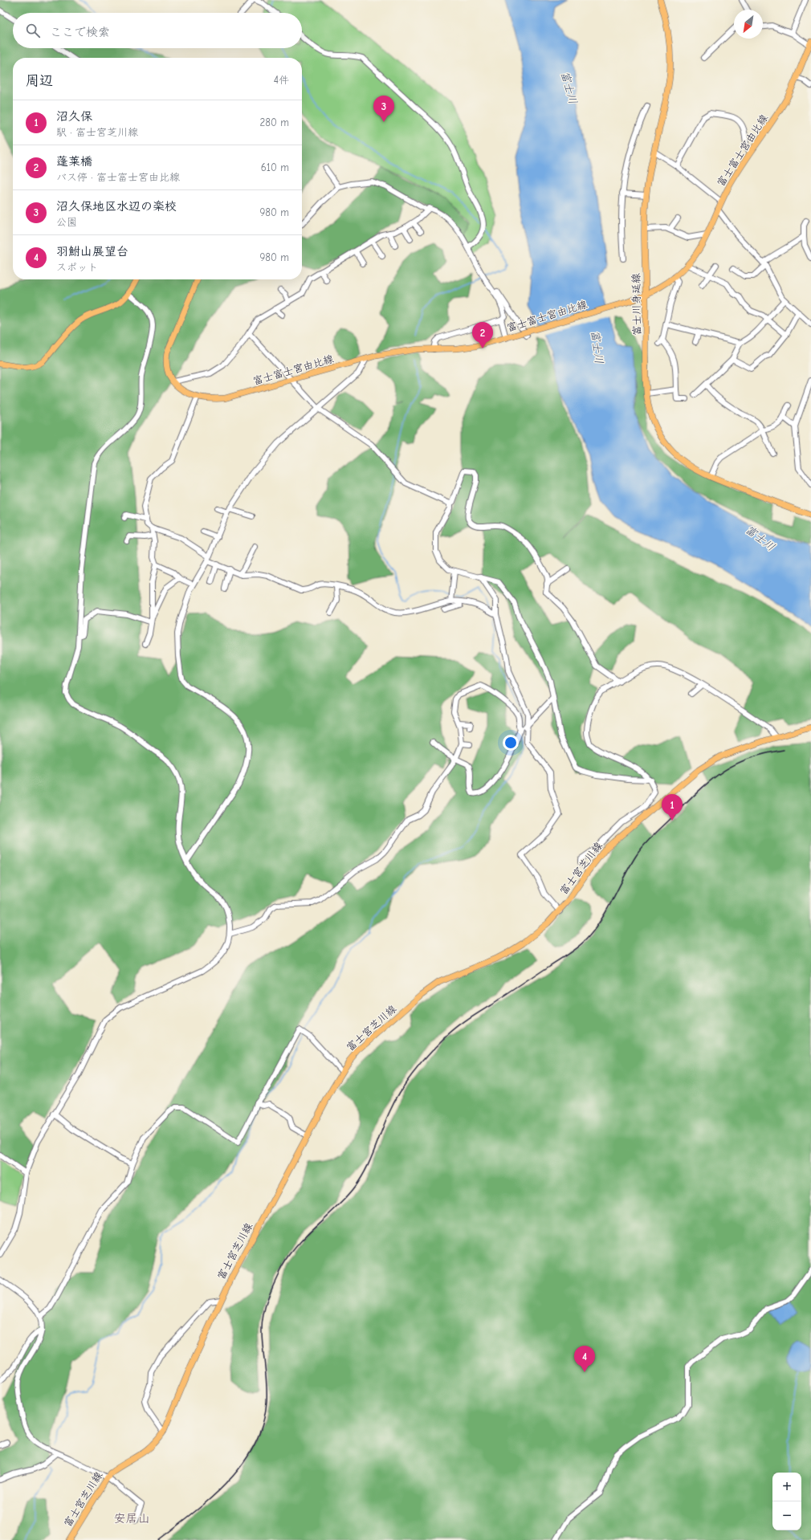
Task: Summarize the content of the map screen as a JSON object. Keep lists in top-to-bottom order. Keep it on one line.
{"streets":{"main road":["富士富士宮由比線","富士川身延線","富士宮芝川線"]},"crossings":[["富士富士宮由比線","富士川身延線"]],"districts":["安居山"],"water":["富士川"],"north":"bottom left","page":{"search":"ここで検索","heading":["周辺","4件"],"pins":["3","2","1","4"],"list":[{"mark":"1","name":"沼久保","note":"駅 · 富士宮芝川線","value":"280 m"},{"mark":"2","name":"蓬莱橋","note":"バス停 · 富士富士宮由比線","value":"610 m"},{"mark":"3","name":"沼久保地区水辺の楽校","note":"公園","value":"980 m"},{"mark":"4","name":"羽鮒山展望台","note":"スポット","value":"980 m"}],"map_buttons":["+","−"]}}
